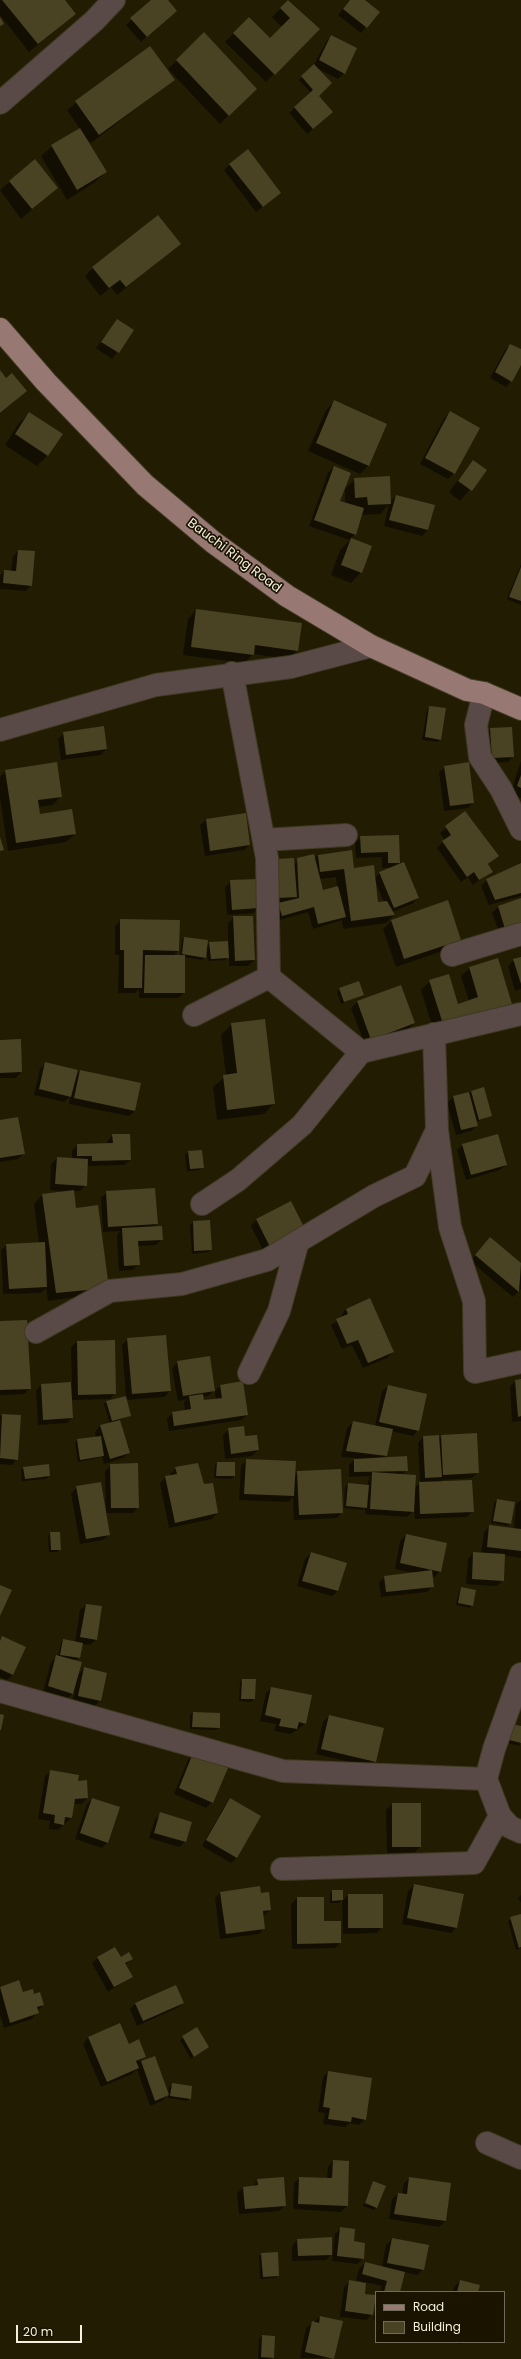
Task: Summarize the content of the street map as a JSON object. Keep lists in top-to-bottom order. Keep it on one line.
{"streets":{"main road":["Bauchi Ring Road"]},"legend":["Road","Building"],"scale_bar":"20 m"}
